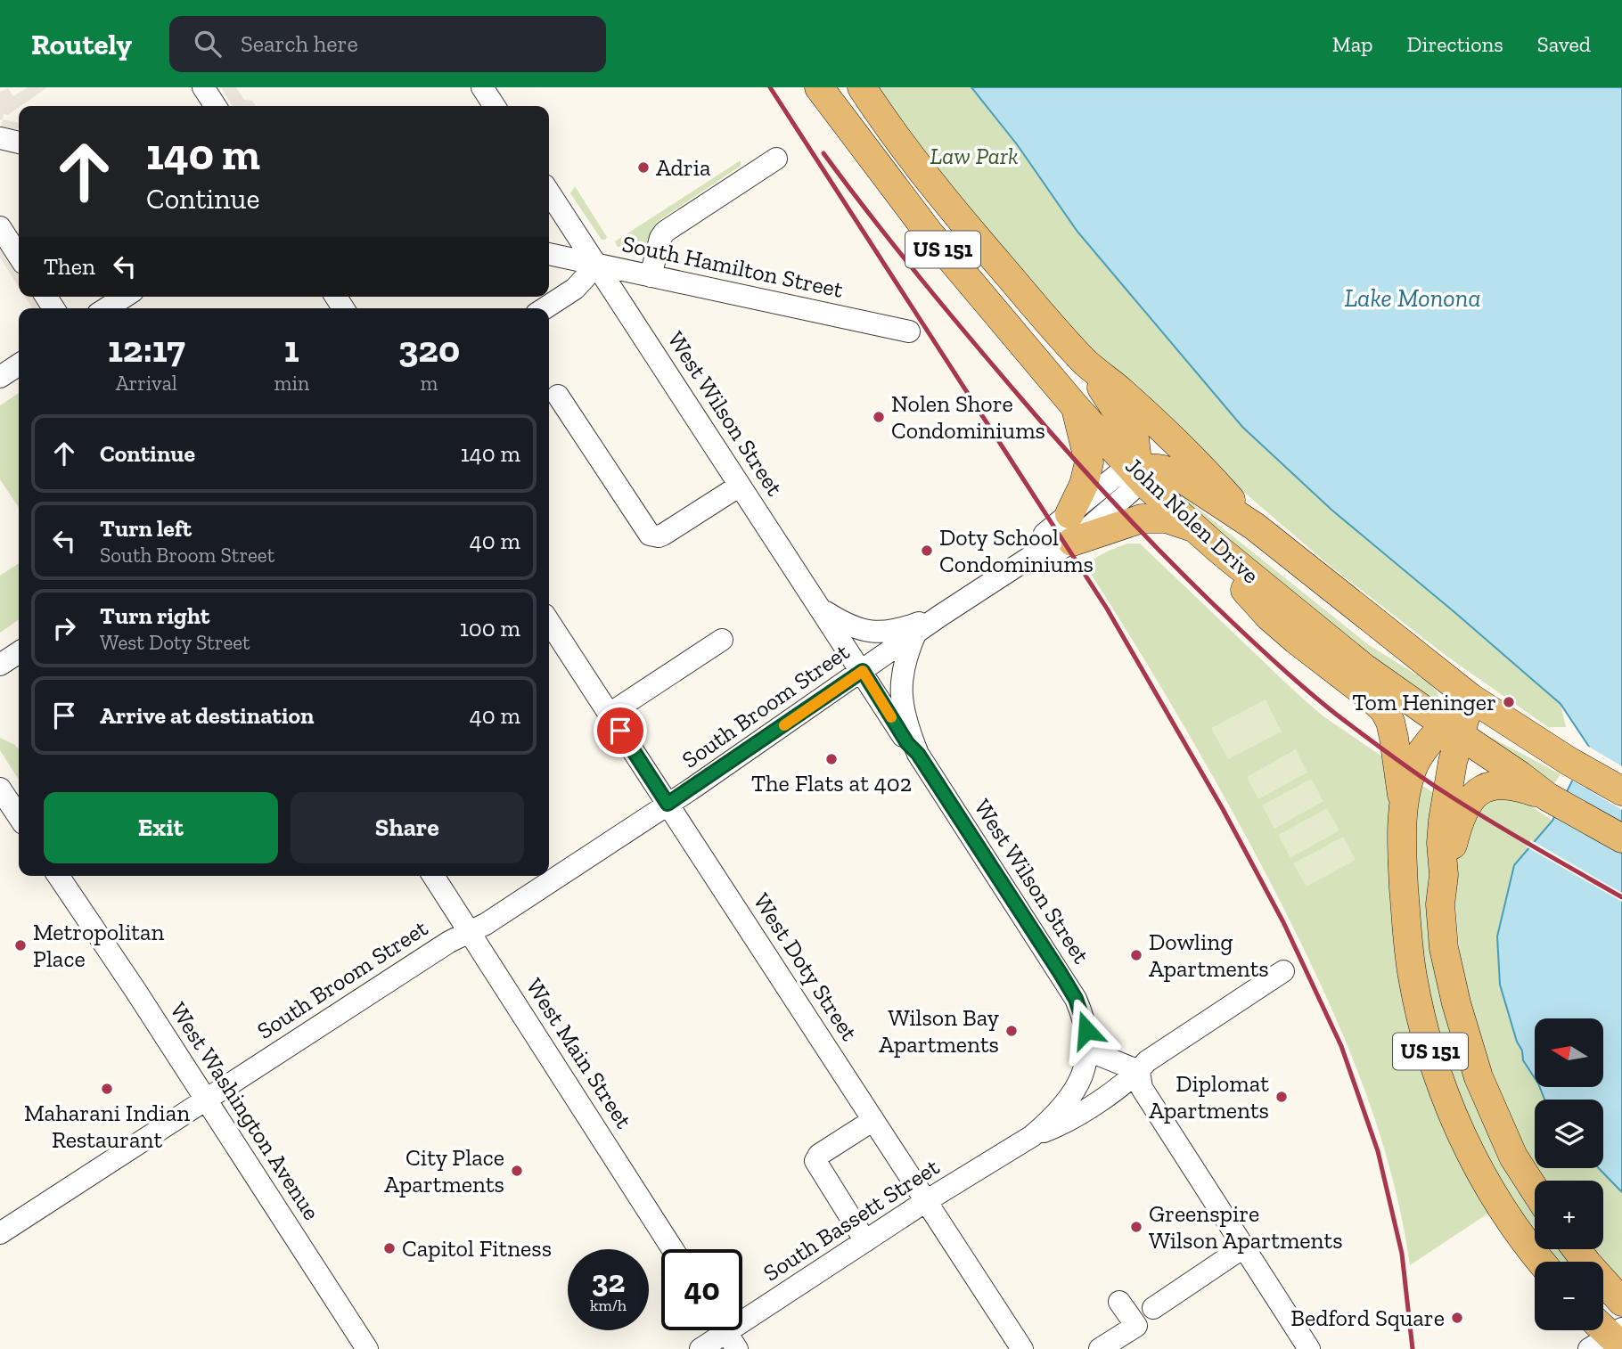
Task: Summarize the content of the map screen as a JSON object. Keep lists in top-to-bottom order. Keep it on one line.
{"streets":{"main road":["US 151","John Nolen Drive"],"street":["South Hamilton Street","West Wilson Street","South Broom Street","West Doty Street","West Main Street","West Washington Avenue","South Bassett Street"]},"crossings":[["US 151","John Nolen Drive"],["South Hamilton Street","West Wilson Street"],["West Wilson Street","South Broom Street"],["West Wilson Street","South Bassett Street"],["John Nolen Drive","South Broom Street"],["South Broom Street","West Doty Street"],["South Broom Street","West Main Street"],["South Broom Street","West Washington Avenue"],["West Doty Street","South Bassett Street"]],"water":["Lake Monona"],"parks":["Law Park"],"places":["Adria","Nolen Shore Condominiums","Doty School Condominiums","Tom Heninger","The Flats at 402","Metropolitan Place","Dowling Apartments","Wilson Bay Apartments","Maharani Indian Restaurant","Diplomat Apartments","City Place Apartments","Greenspire Wilson Apartments","Capitol Fitness","Bedford Square"],"north":"left","page":{"header":"Routely","search":"Search here","nav":["Map","Directions","Saved"],"turn":["140 m","Continue"],"then":"Then","eta":["12:17","Arrival","1","min","320","m"],"list":[{"name":"Continue","value":"140 m"},{"name":"Turn left","note":"South Broom Street","value":"40 m"},{"name":"Turn right","note":"West Doty Street","value":"100 m"},{"name":"Arrive at destination","value":"40 m"}],"buttons":["Exit","Share"],"map_buttons":["+","−"],"speed":"32 km/h","limit":"40"}}
